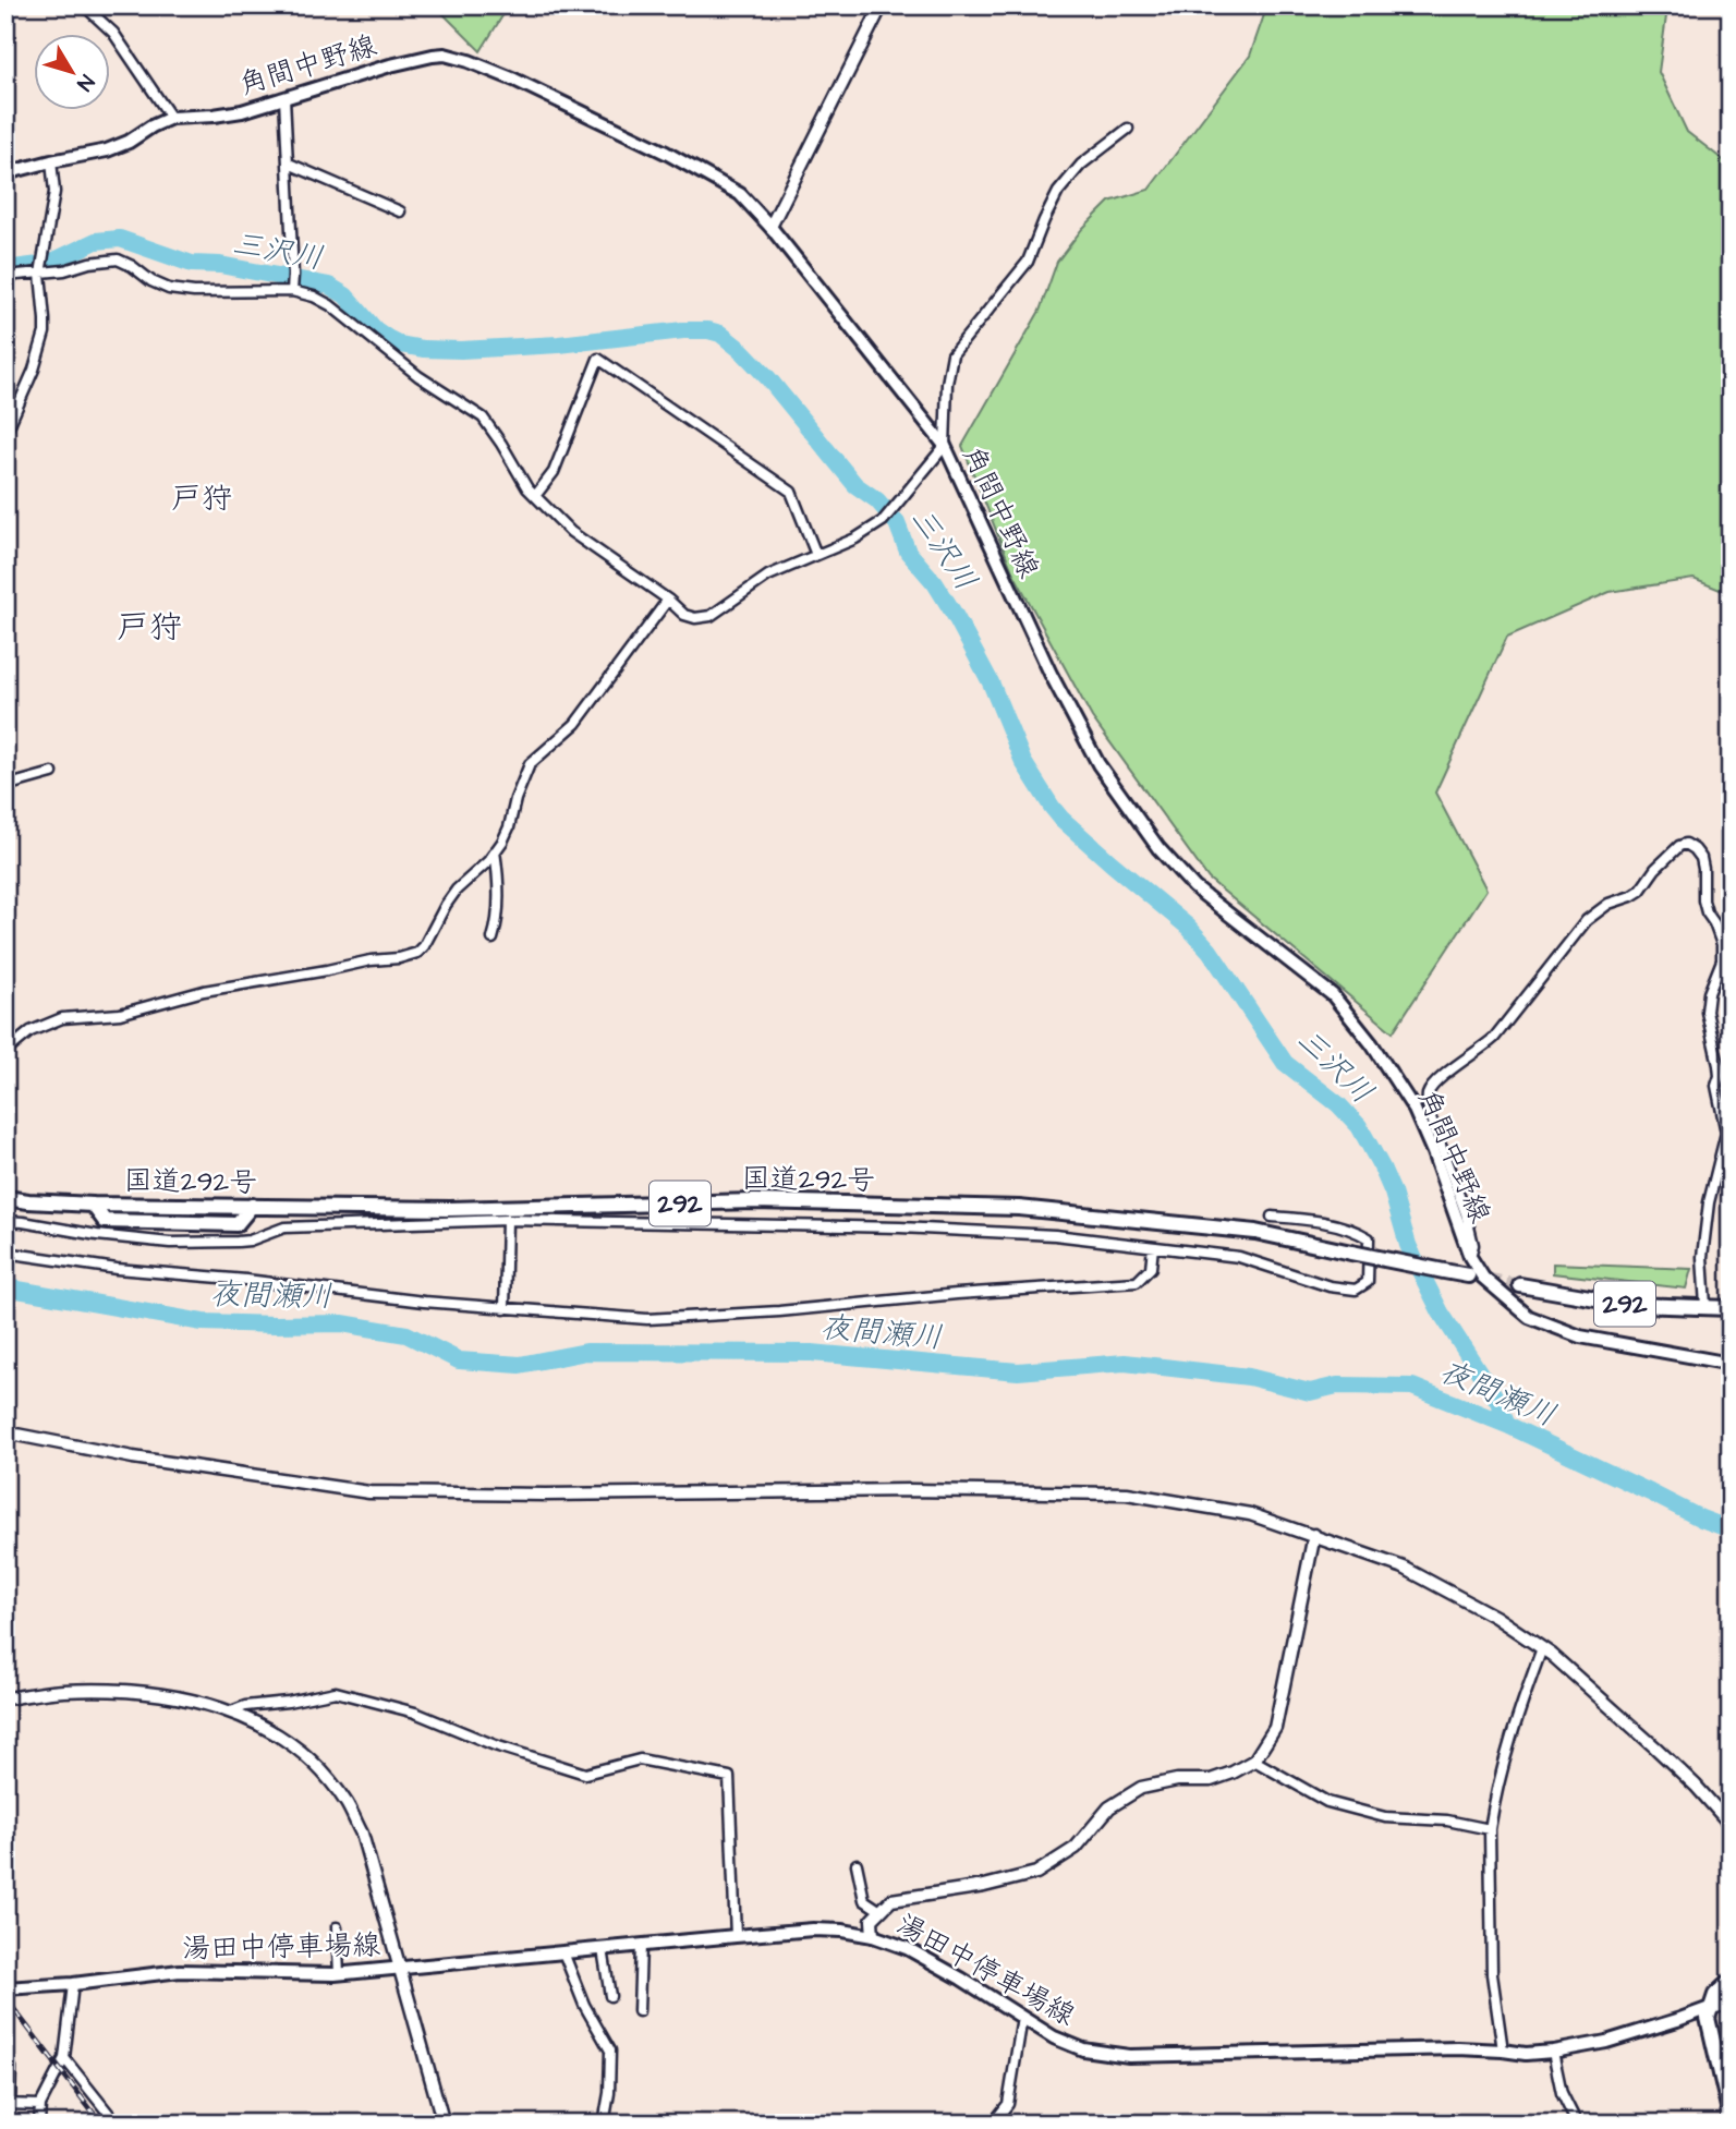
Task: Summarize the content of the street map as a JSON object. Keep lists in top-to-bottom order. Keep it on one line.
{"streets":{"highway":["国道292号","292"],"main road":["角間中野線","湯田中停車場線"]},"districts":["戸狩","戸狩"],"water":["三沢川","夜間瀬川"],"north":"bottom right"}
